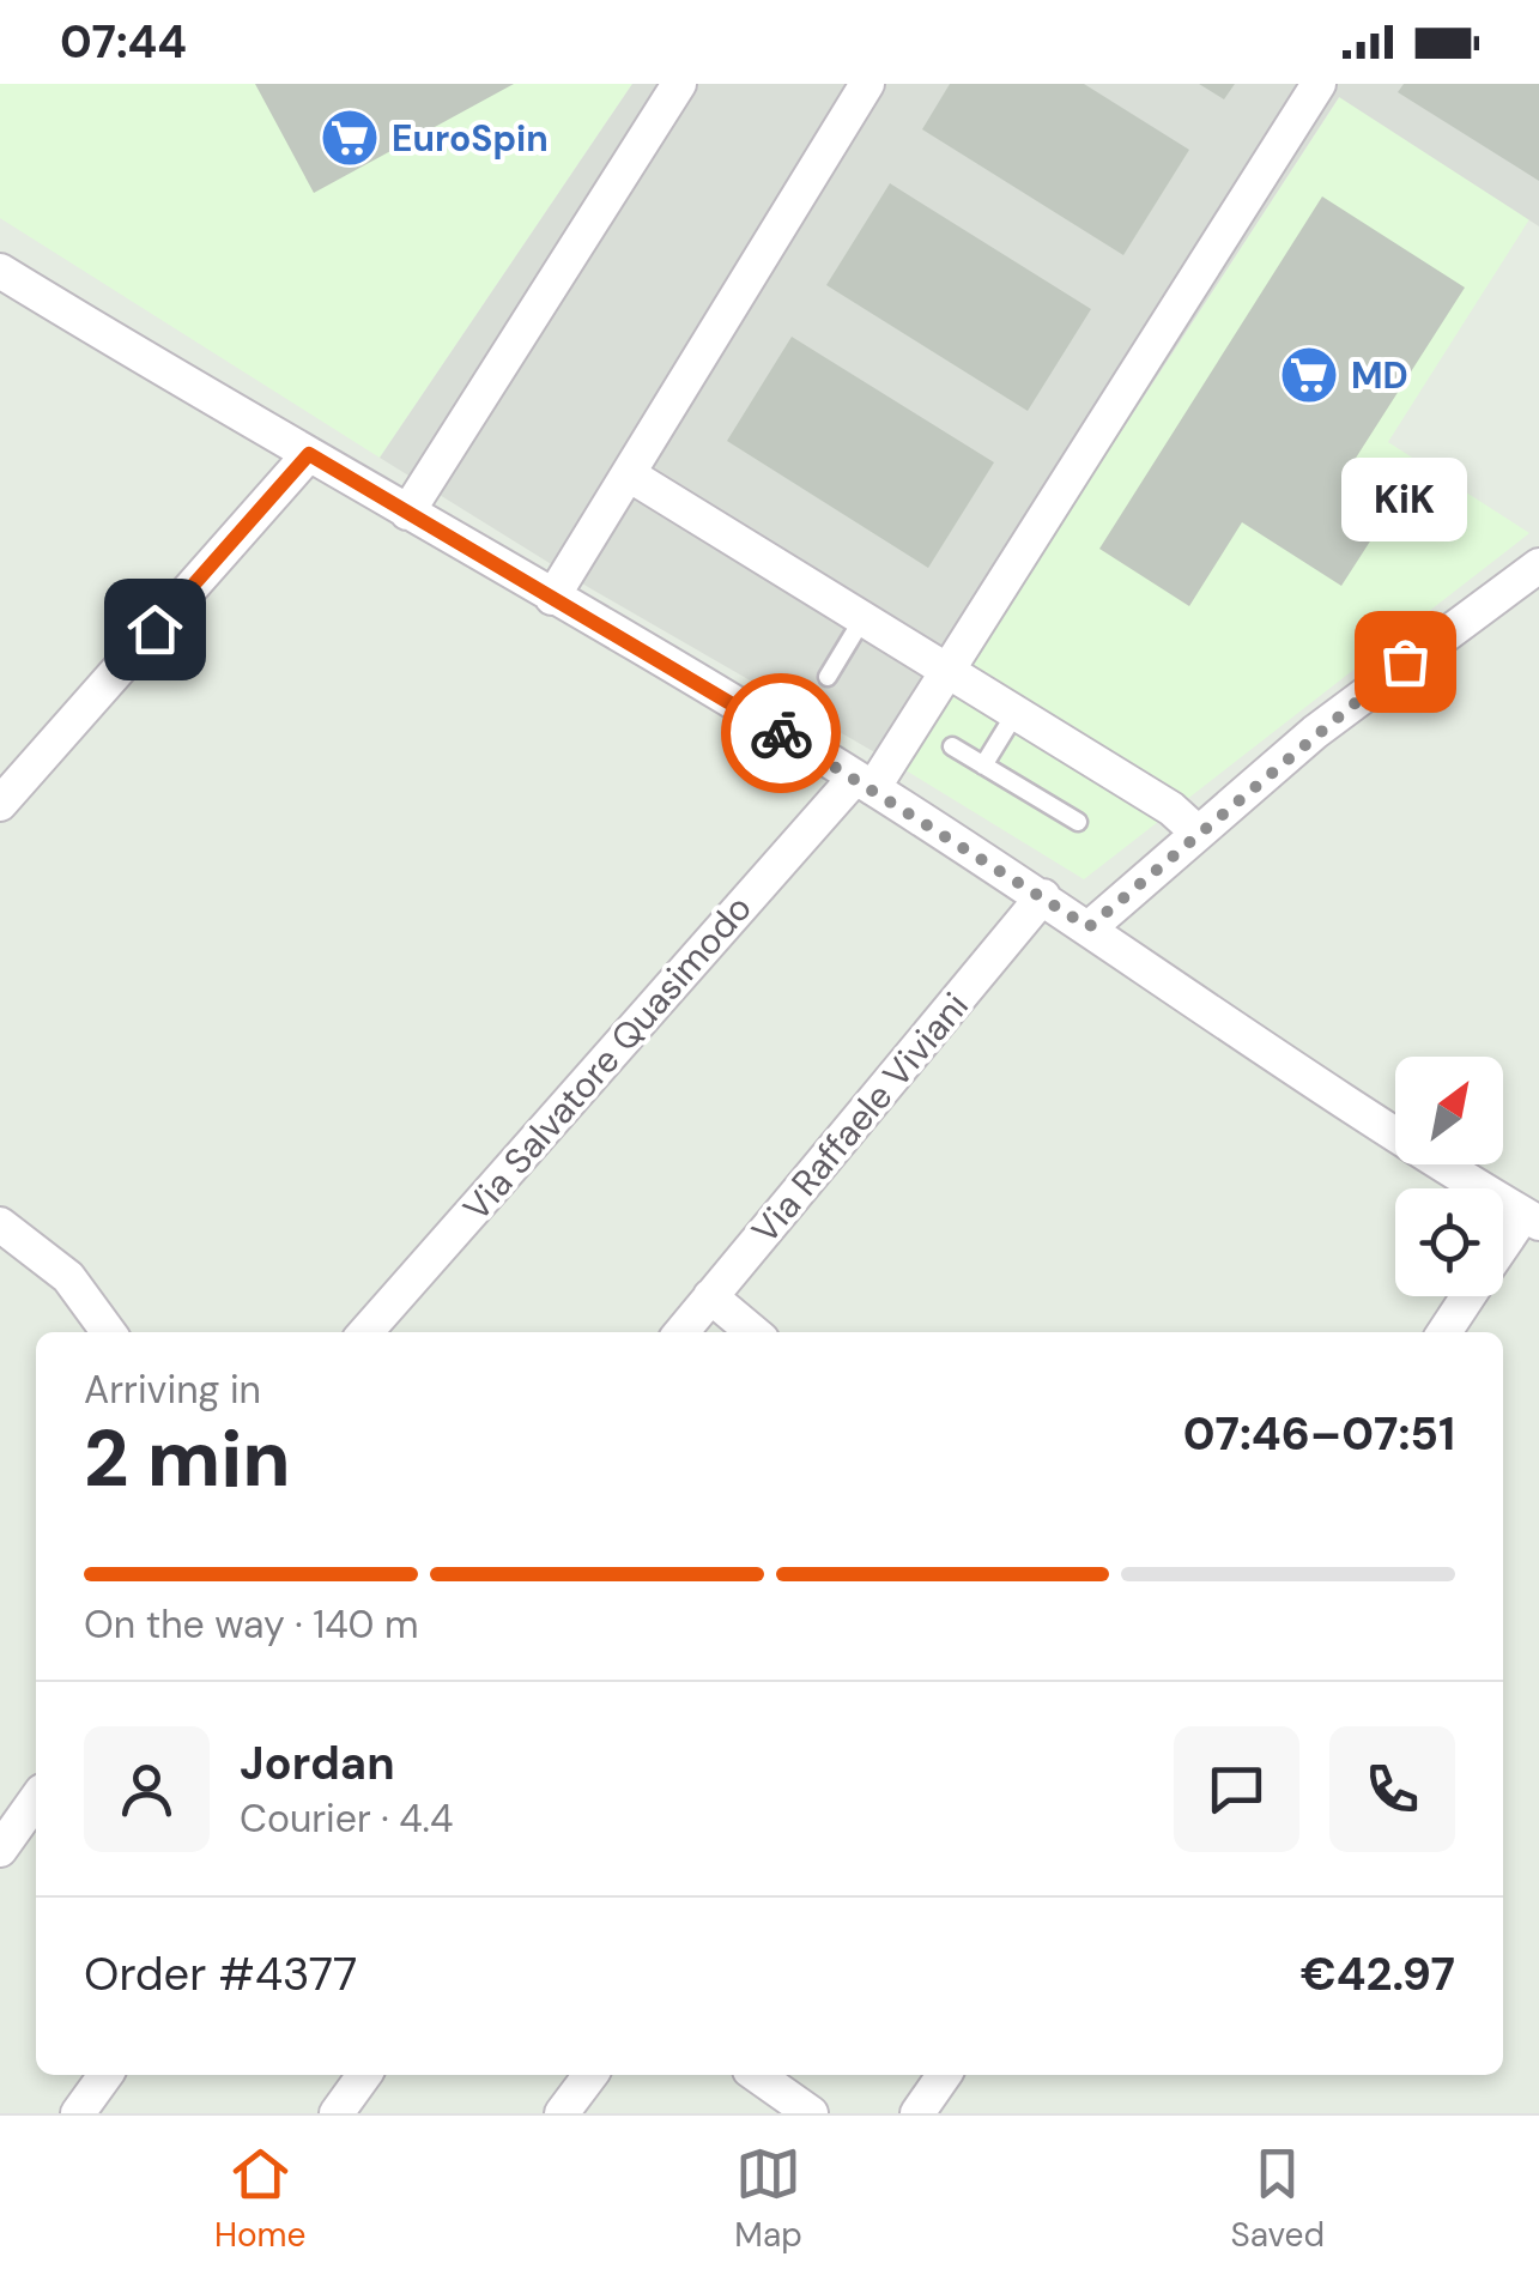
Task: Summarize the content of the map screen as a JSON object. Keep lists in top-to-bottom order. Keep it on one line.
{"streets":{"street":["Via Salvatore Quasimodo","Via Raffaele Viviani"]},"places":{"supermarket":["EuroSpin","MD"],"other":["KiK"]},"north":"top right","page":{"status":"07:44","bubble":"KiK","heading":["2 min","Arriving in","07:46–07:51"],"panel":["Jordan","Courier · 4.4","Order #4377","€42.97"],"bar":"On the way · 140 m","tabs":["Home","Map","Saved"]}}
